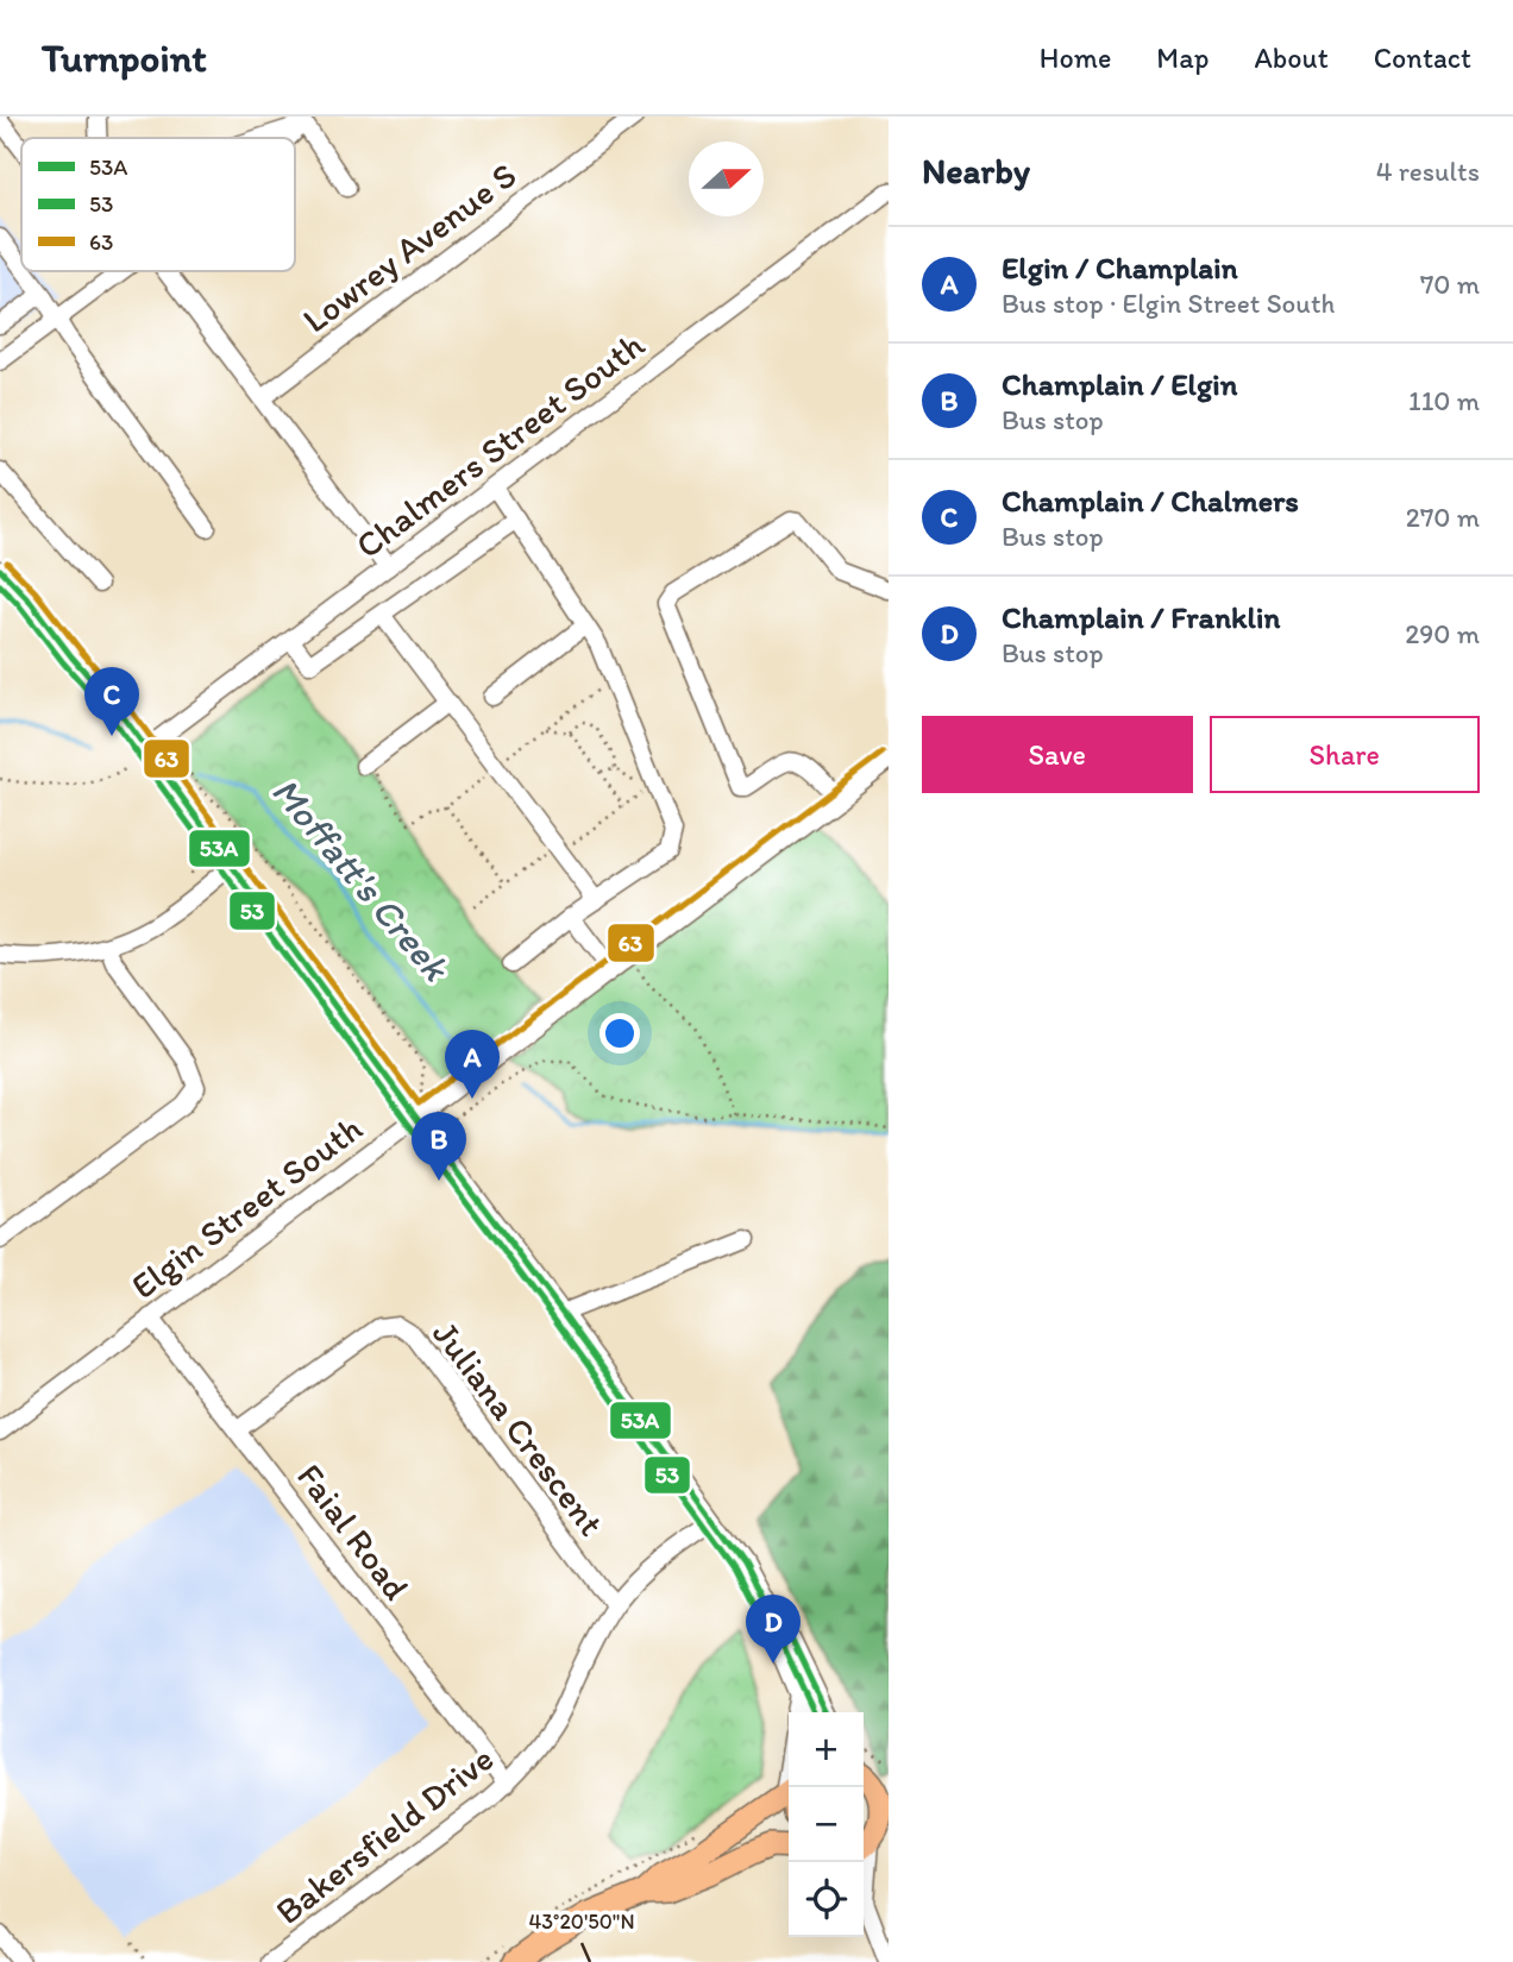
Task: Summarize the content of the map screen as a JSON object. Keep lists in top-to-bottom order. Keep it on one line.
{"streets":{"street":["Lowrey Avenue S","Chalmers Street South","Elgin Street South","Juliana Crescent","Faial Road","Bakersfield Drive"]},"crossings":[["Elgin Street South","Faial Road"],["Juliana Crescent","Faial Road"],["Juliana Crescent","Bakersfield Drive"],["Faial Road","Bakersfield Drive"]],"water":["Moffatt's Creek"],"lines":["transit line 63","transit line 53A","transit line 53"],"legend":["53A","53","63"],"north":"right","page":{"header":"Turnpoint","nav":["Home","Map","About","Contact"],"heading":["Nearby","4 results"],"list":[{"mark":"A","name":"Elgin / Champlain","note":"Bus stop · Elgin Street South","value":"70 m"},{"mark":"B","name":"Champlain / Elgin","note":"Bus stop","value":"110 m"},{"mark":"C","name":"Champlain / Chalmers","note":"Bus stop","value":"270 m"},{"mark":"D","name":"Champlain / Franklin","note":"Bus stop","value":"290 m"}],"pins":["C","A","B","D"],"buttons":["Save","Share"],"map_buttons":["+","−"]},"coordinates":["43°20'50\"N"]}
